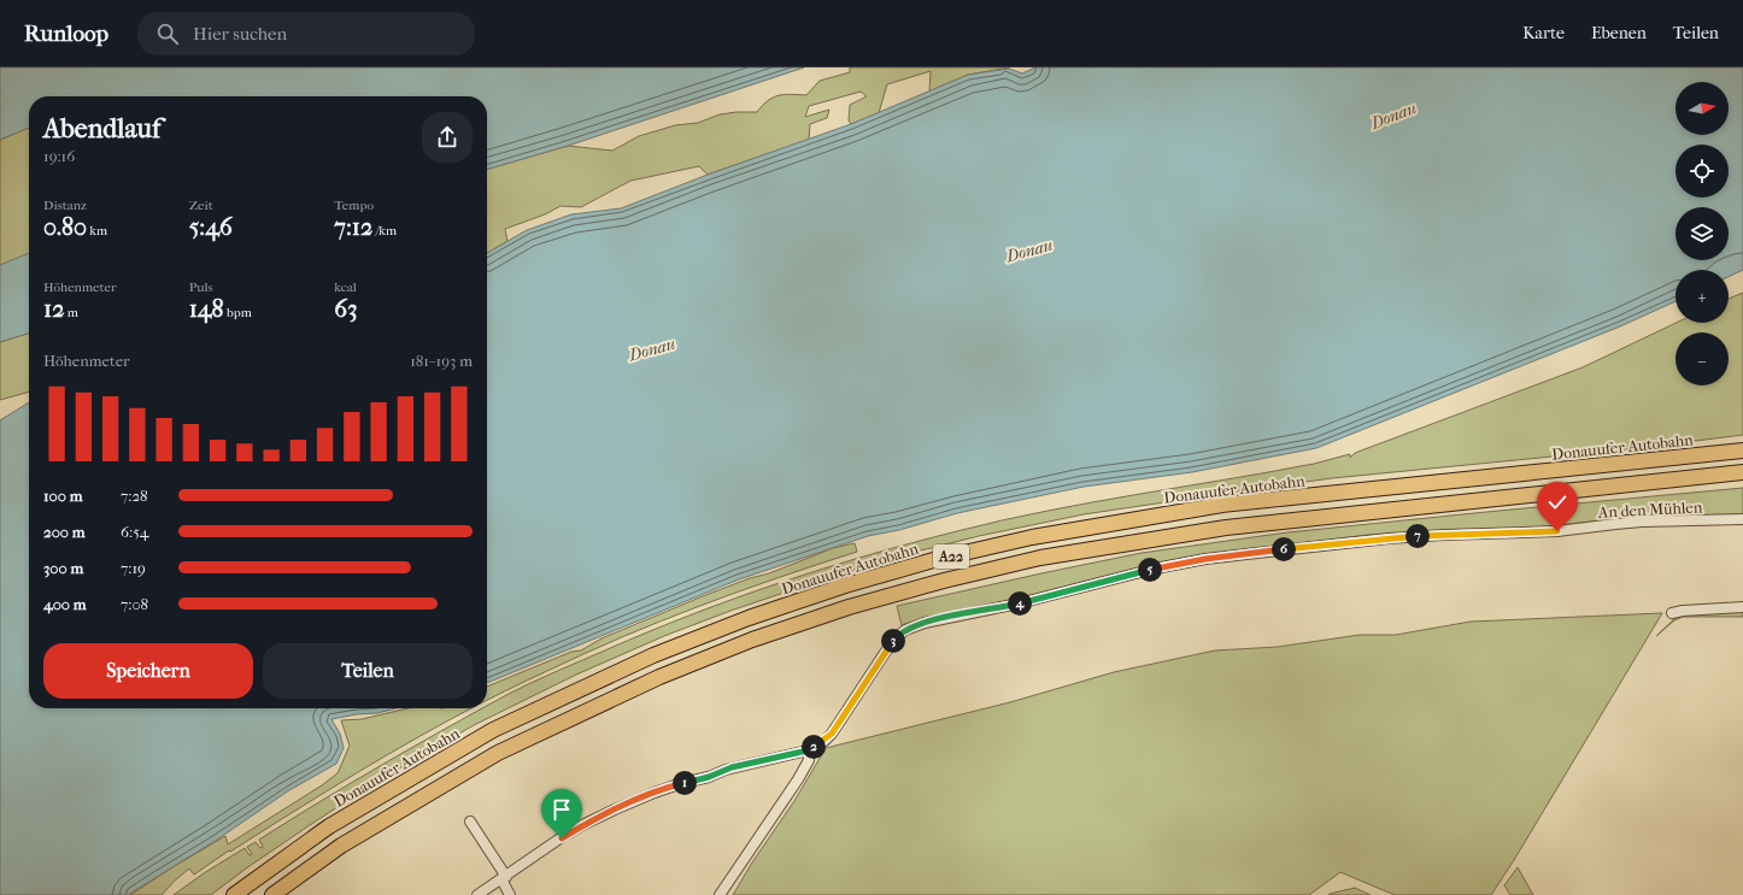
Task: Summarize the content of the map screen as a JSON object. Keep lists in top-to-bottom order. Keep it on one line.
{"streets":{"highway":["Donauufer Autobahn","A22"],"street":["An den Mühlen"]},"water":["Donau"],"north":"right","page":{"header":"Runloop","search":"Hier suchen","nav":["Karte","Ebenen","Teilen"],"map_buttons":["+","−"],"heading":["Abendlauf","19:16"],"stats":[["Distanz","0.80 km"],["Zeit","5:46"],["Tempo","7:12 /km"],["Höhenmeter","12 m"],["Puls","148 bpm"],["kcal","63"]],"chart":["Höhenmeter","181–193 m"],"list":[{"name":"100 m","note":"7:28"},{"name":"200 m","note":"6:54"},{"name":"300 m","note":"7:19"},{"name":"400 m","note":"7:08"}],"pins":["7","6","5","4","3","2","1"],"buttons":["Speichern","Teilen"]}}
